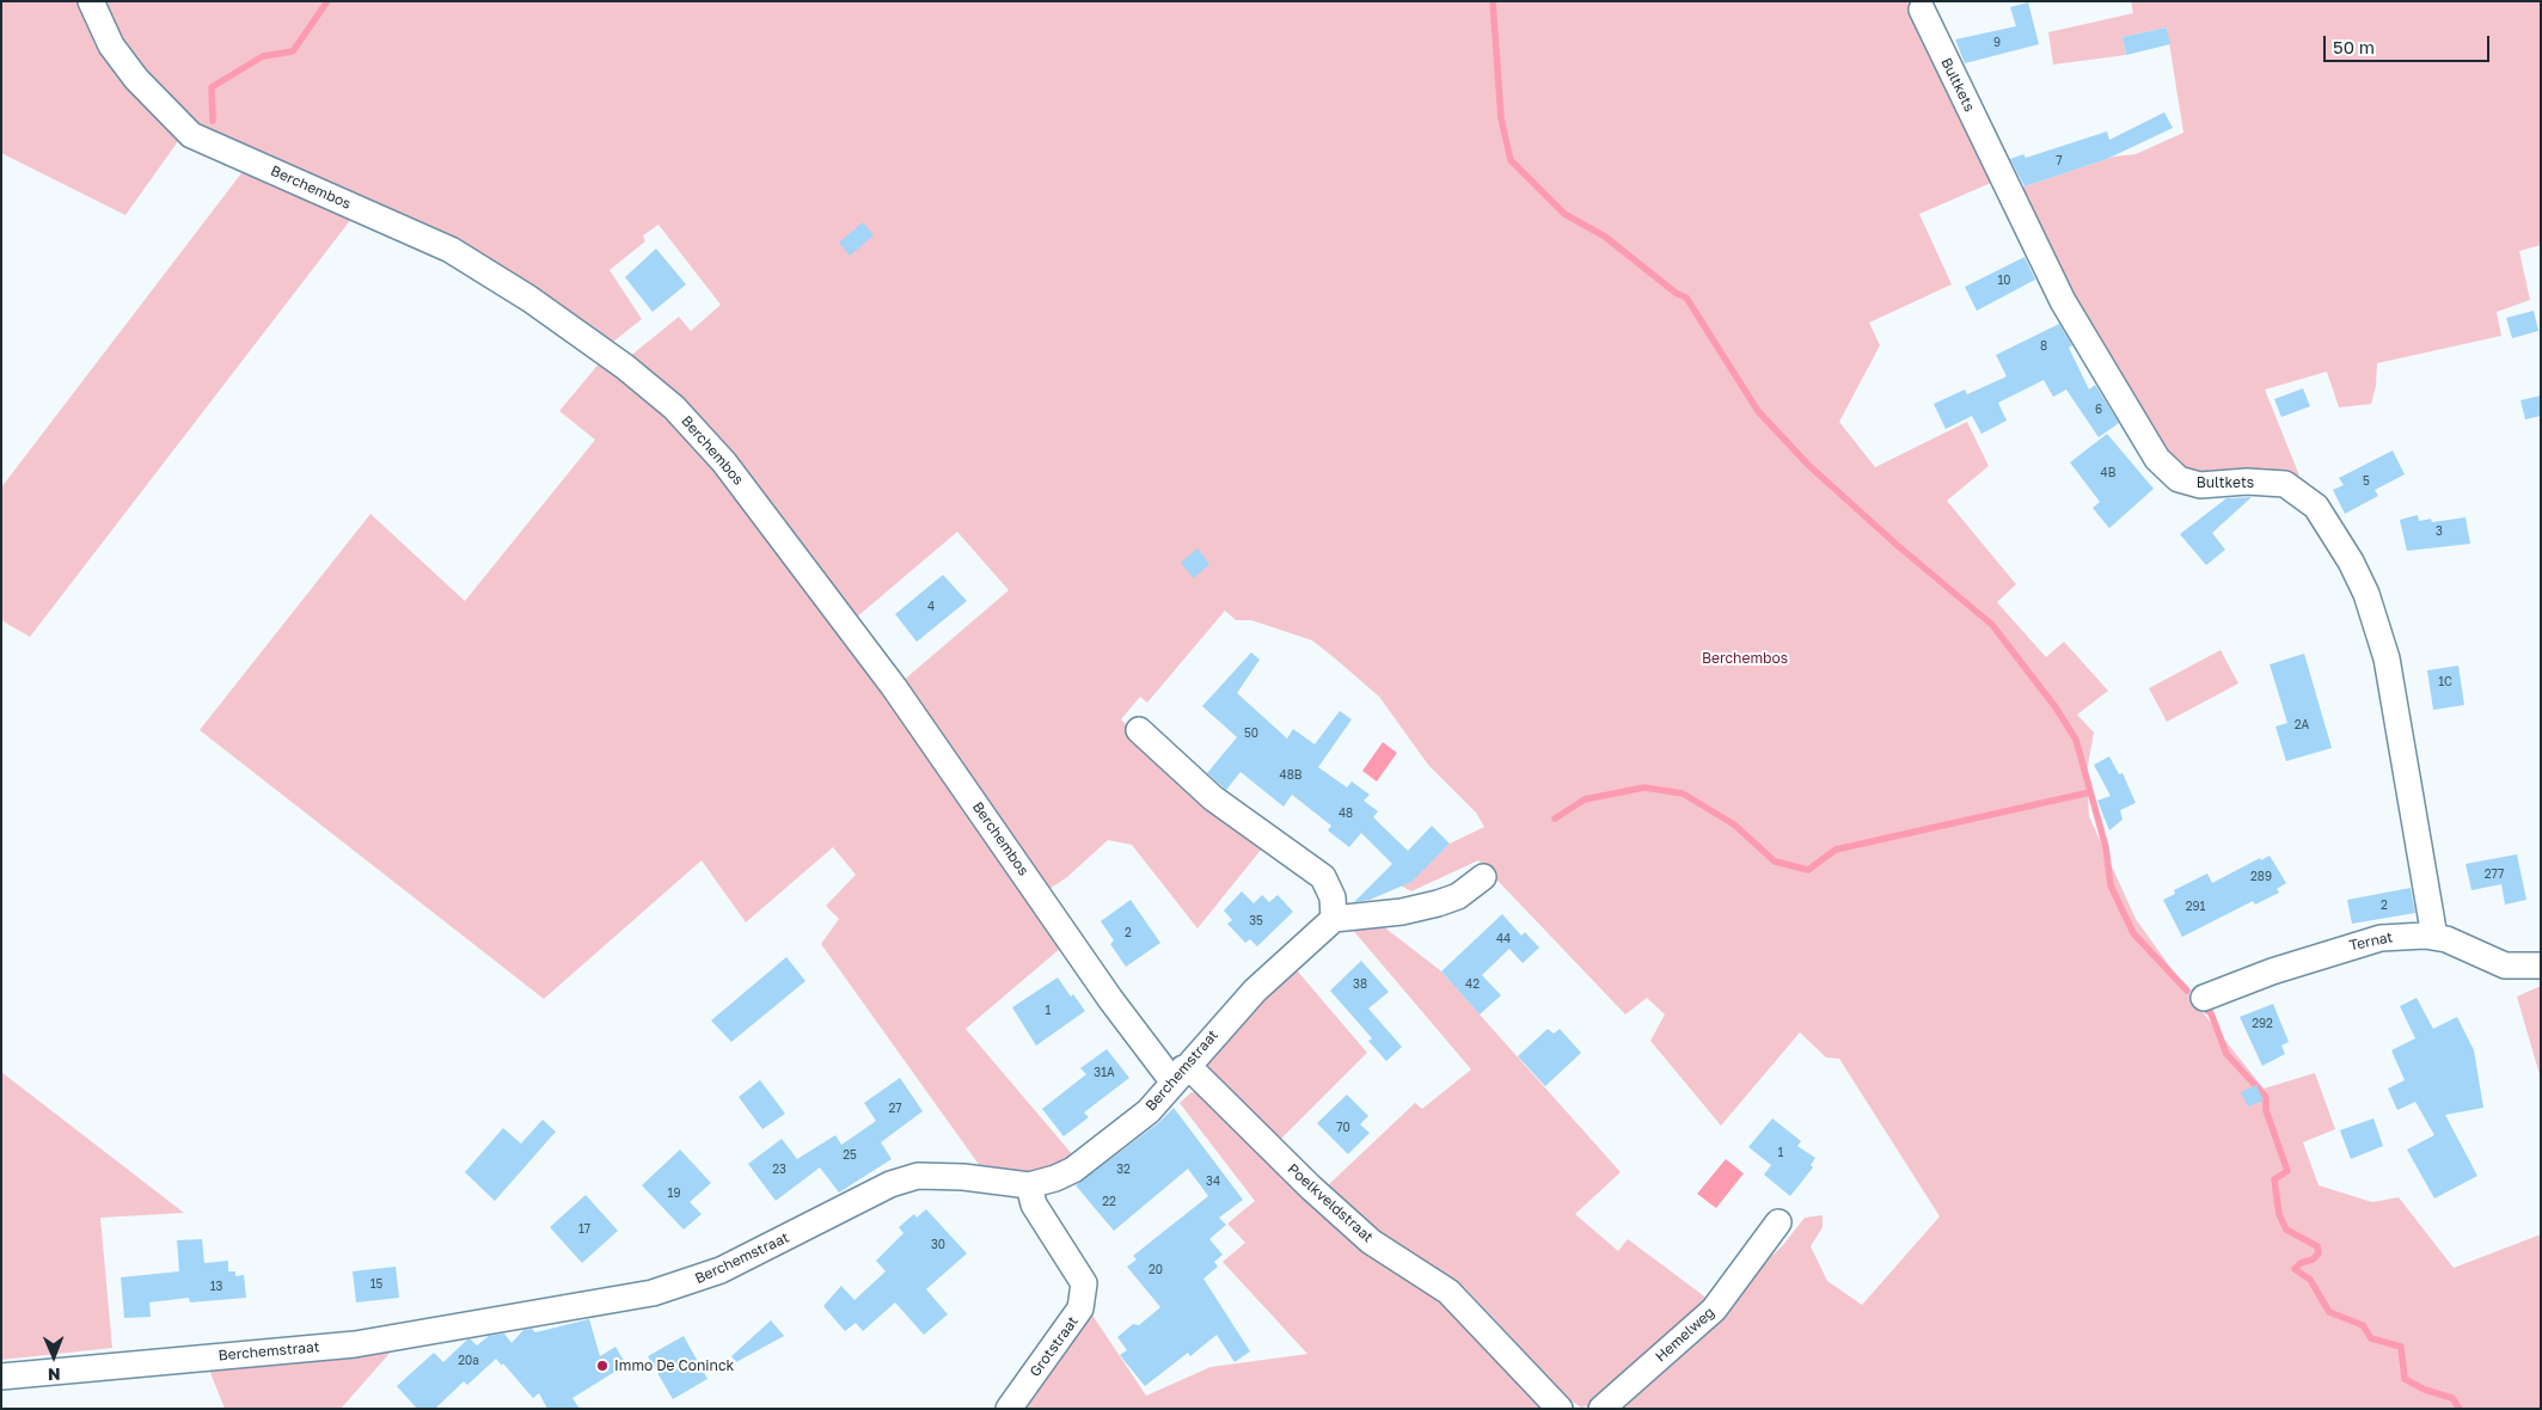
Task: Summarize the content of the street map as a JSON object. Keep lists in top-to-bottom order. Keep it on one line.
{"streets":{"street":["Bultkets","Berchembos","Ternat","Berchemstraat","Poelkveldstraat","Hemelweg","Grotstraat"]},"crossings":[["Bultkets","Ternat"],["Berchembos","Berchemstraat"],["Berchembos","Poelkveldstraat"],["Berchemstraat","Poelkveldstraat"],["Berchemstraat","Grotstraat"]],"parks":["Berchembos"],"places":["Immo De Coninck"],"house_numbers":["9","7","10","8","6","4B","5","3","4","1C","2A","50","48B","48","277","289","2","291","35","2","44","38","42","1","292","31A","27","70","1","25","23","32","34","19","22","17","30","20","15","13","20a"],"scale_bar":"50 m","north":"bottom"}
